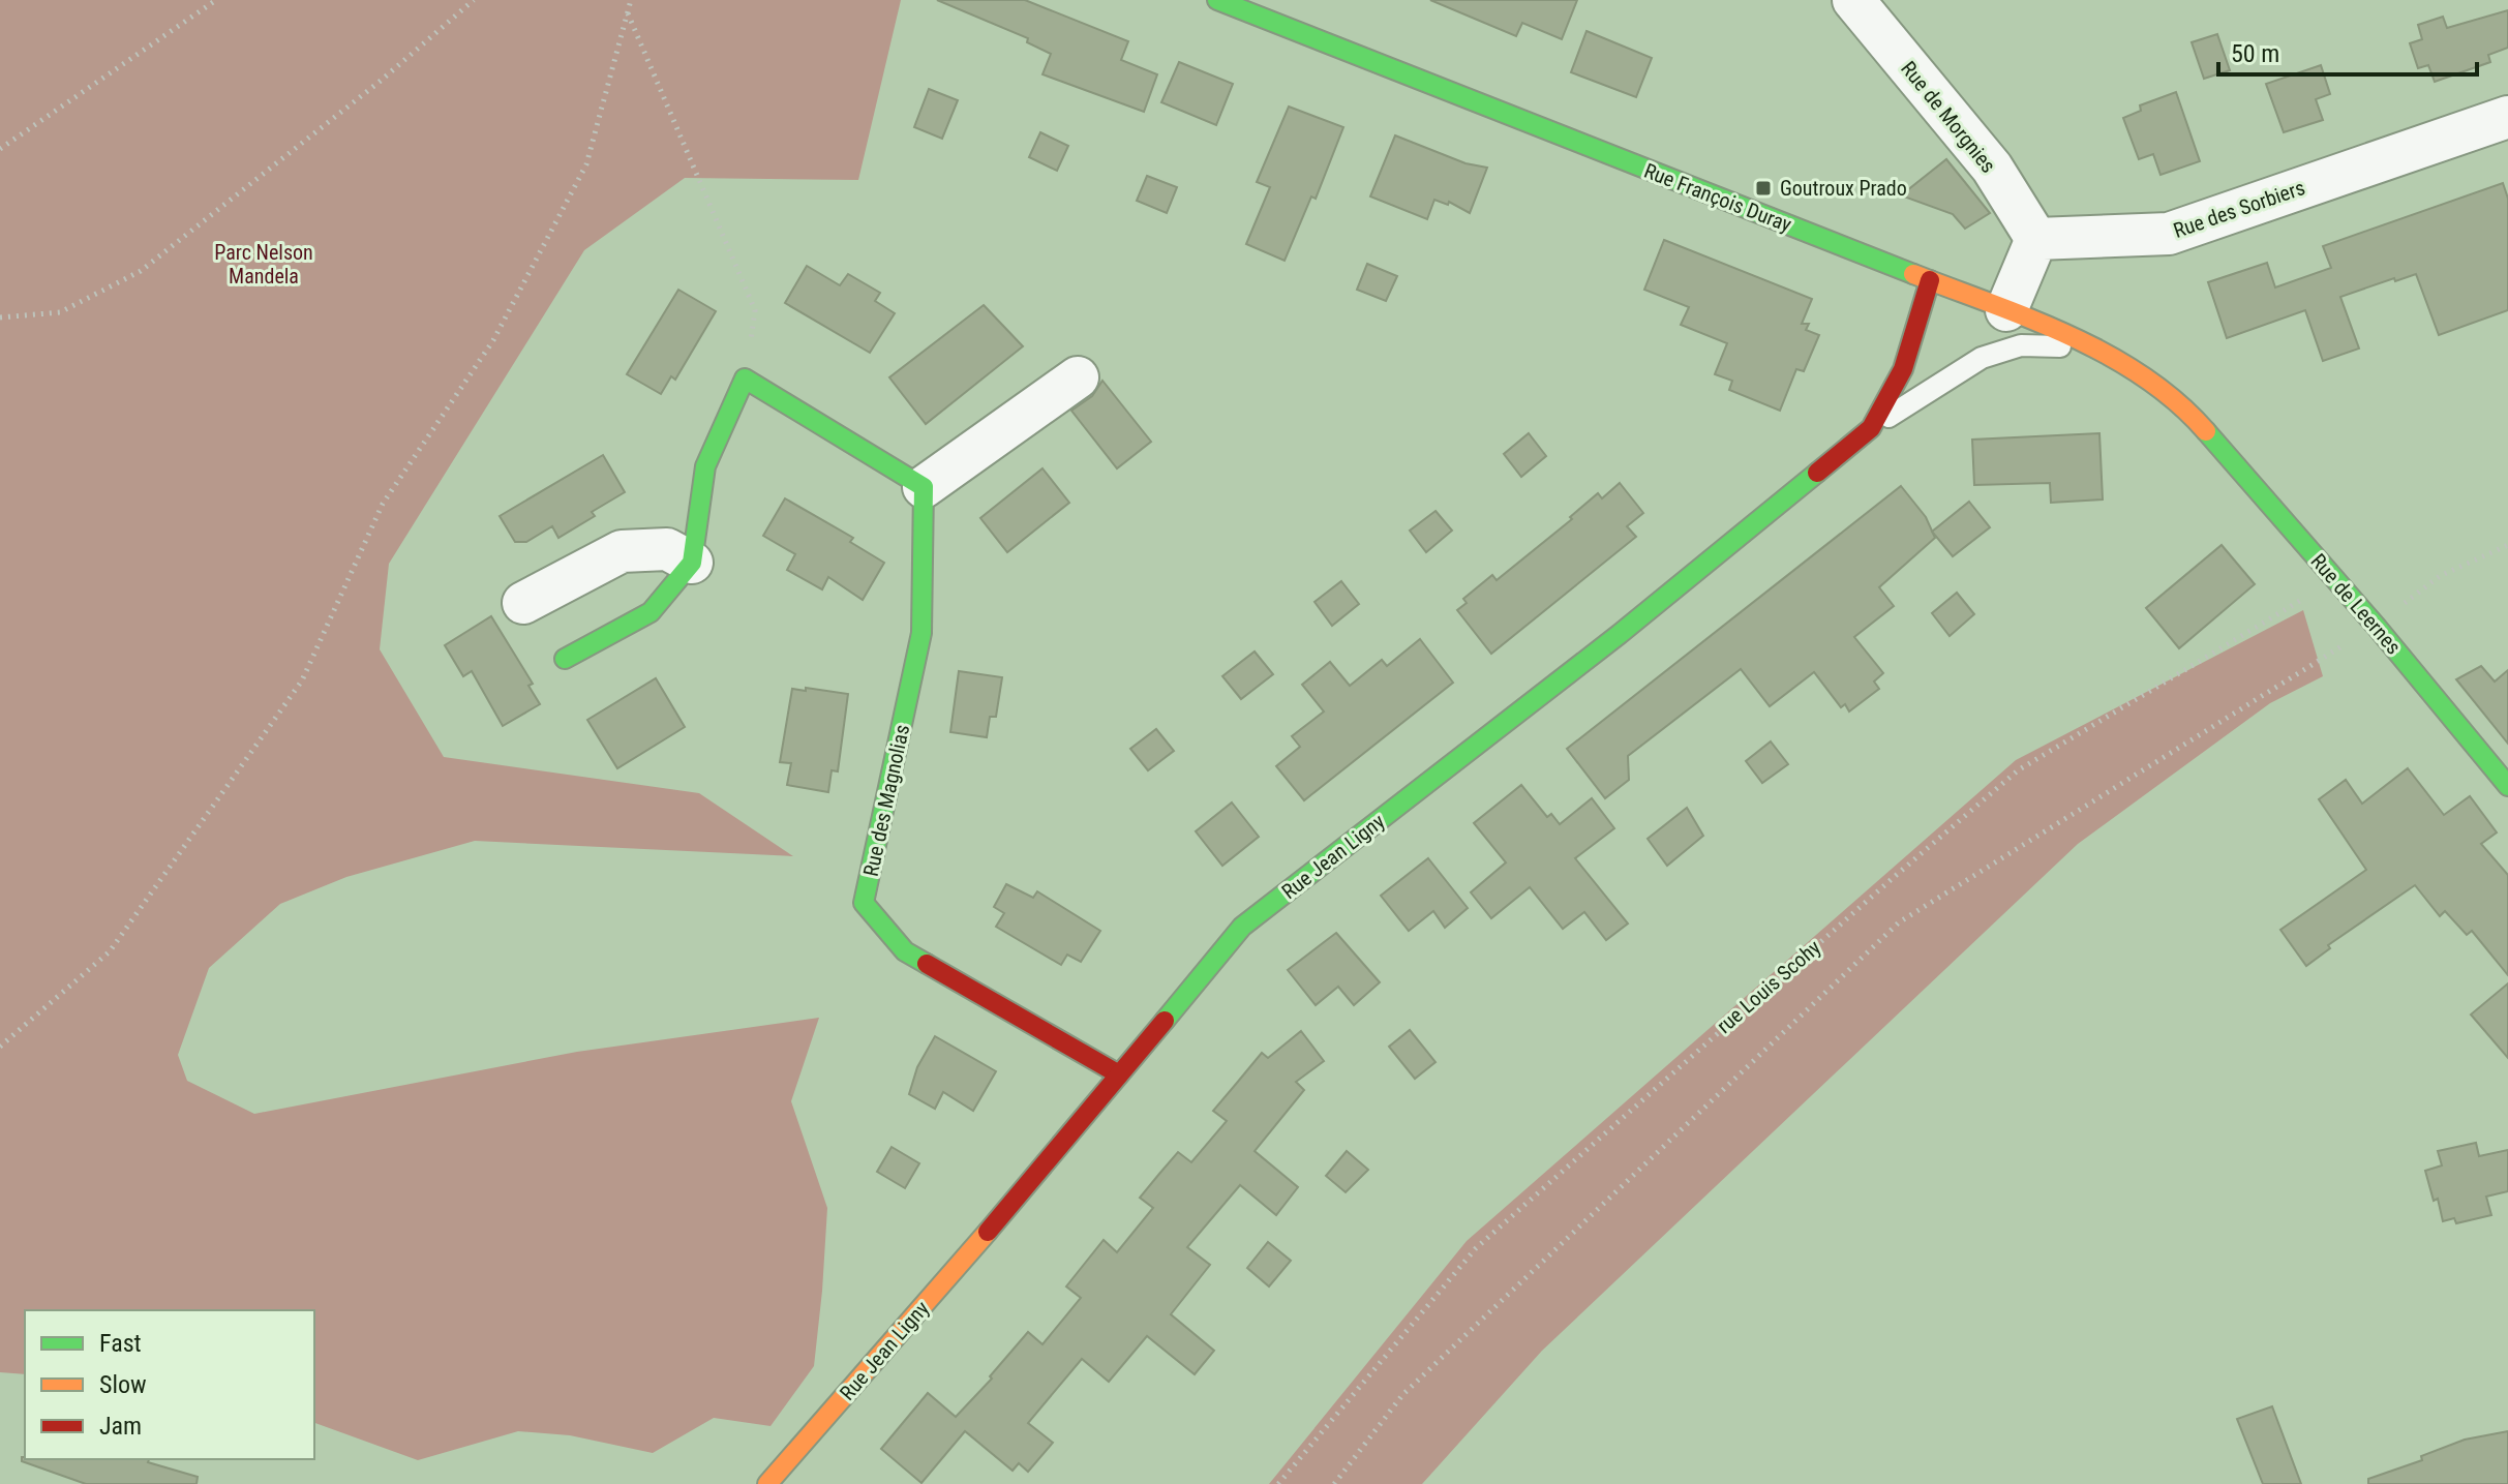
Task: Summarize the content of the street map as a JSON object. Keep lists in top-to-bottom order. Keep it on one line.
{"streets":{"street":["Rue de Morgnies","Rue François Duray","Rue des Sorbiers","Rue de Leernes","Rue des Magnolias","Rue Jean Ligny"],"path":["rue Louis Scohy"]},"crossings":[["Rue de Morgnies","Rue des Sorbiers"],["Rue François Duray","Rue de Leernes"],["Rue François Duray","Rue Jean Ligny"],["Rue de Leernes","rue Louis Scohy"],["Rue des Magnolias","Rue Jean Ligny"]],"parks":["Parc Nelson Mandela"],"places":{"transit":["Goutroux Prado"]},"legend":["Fast","Slow","Jam"],"scale_bar":"50 m"}
